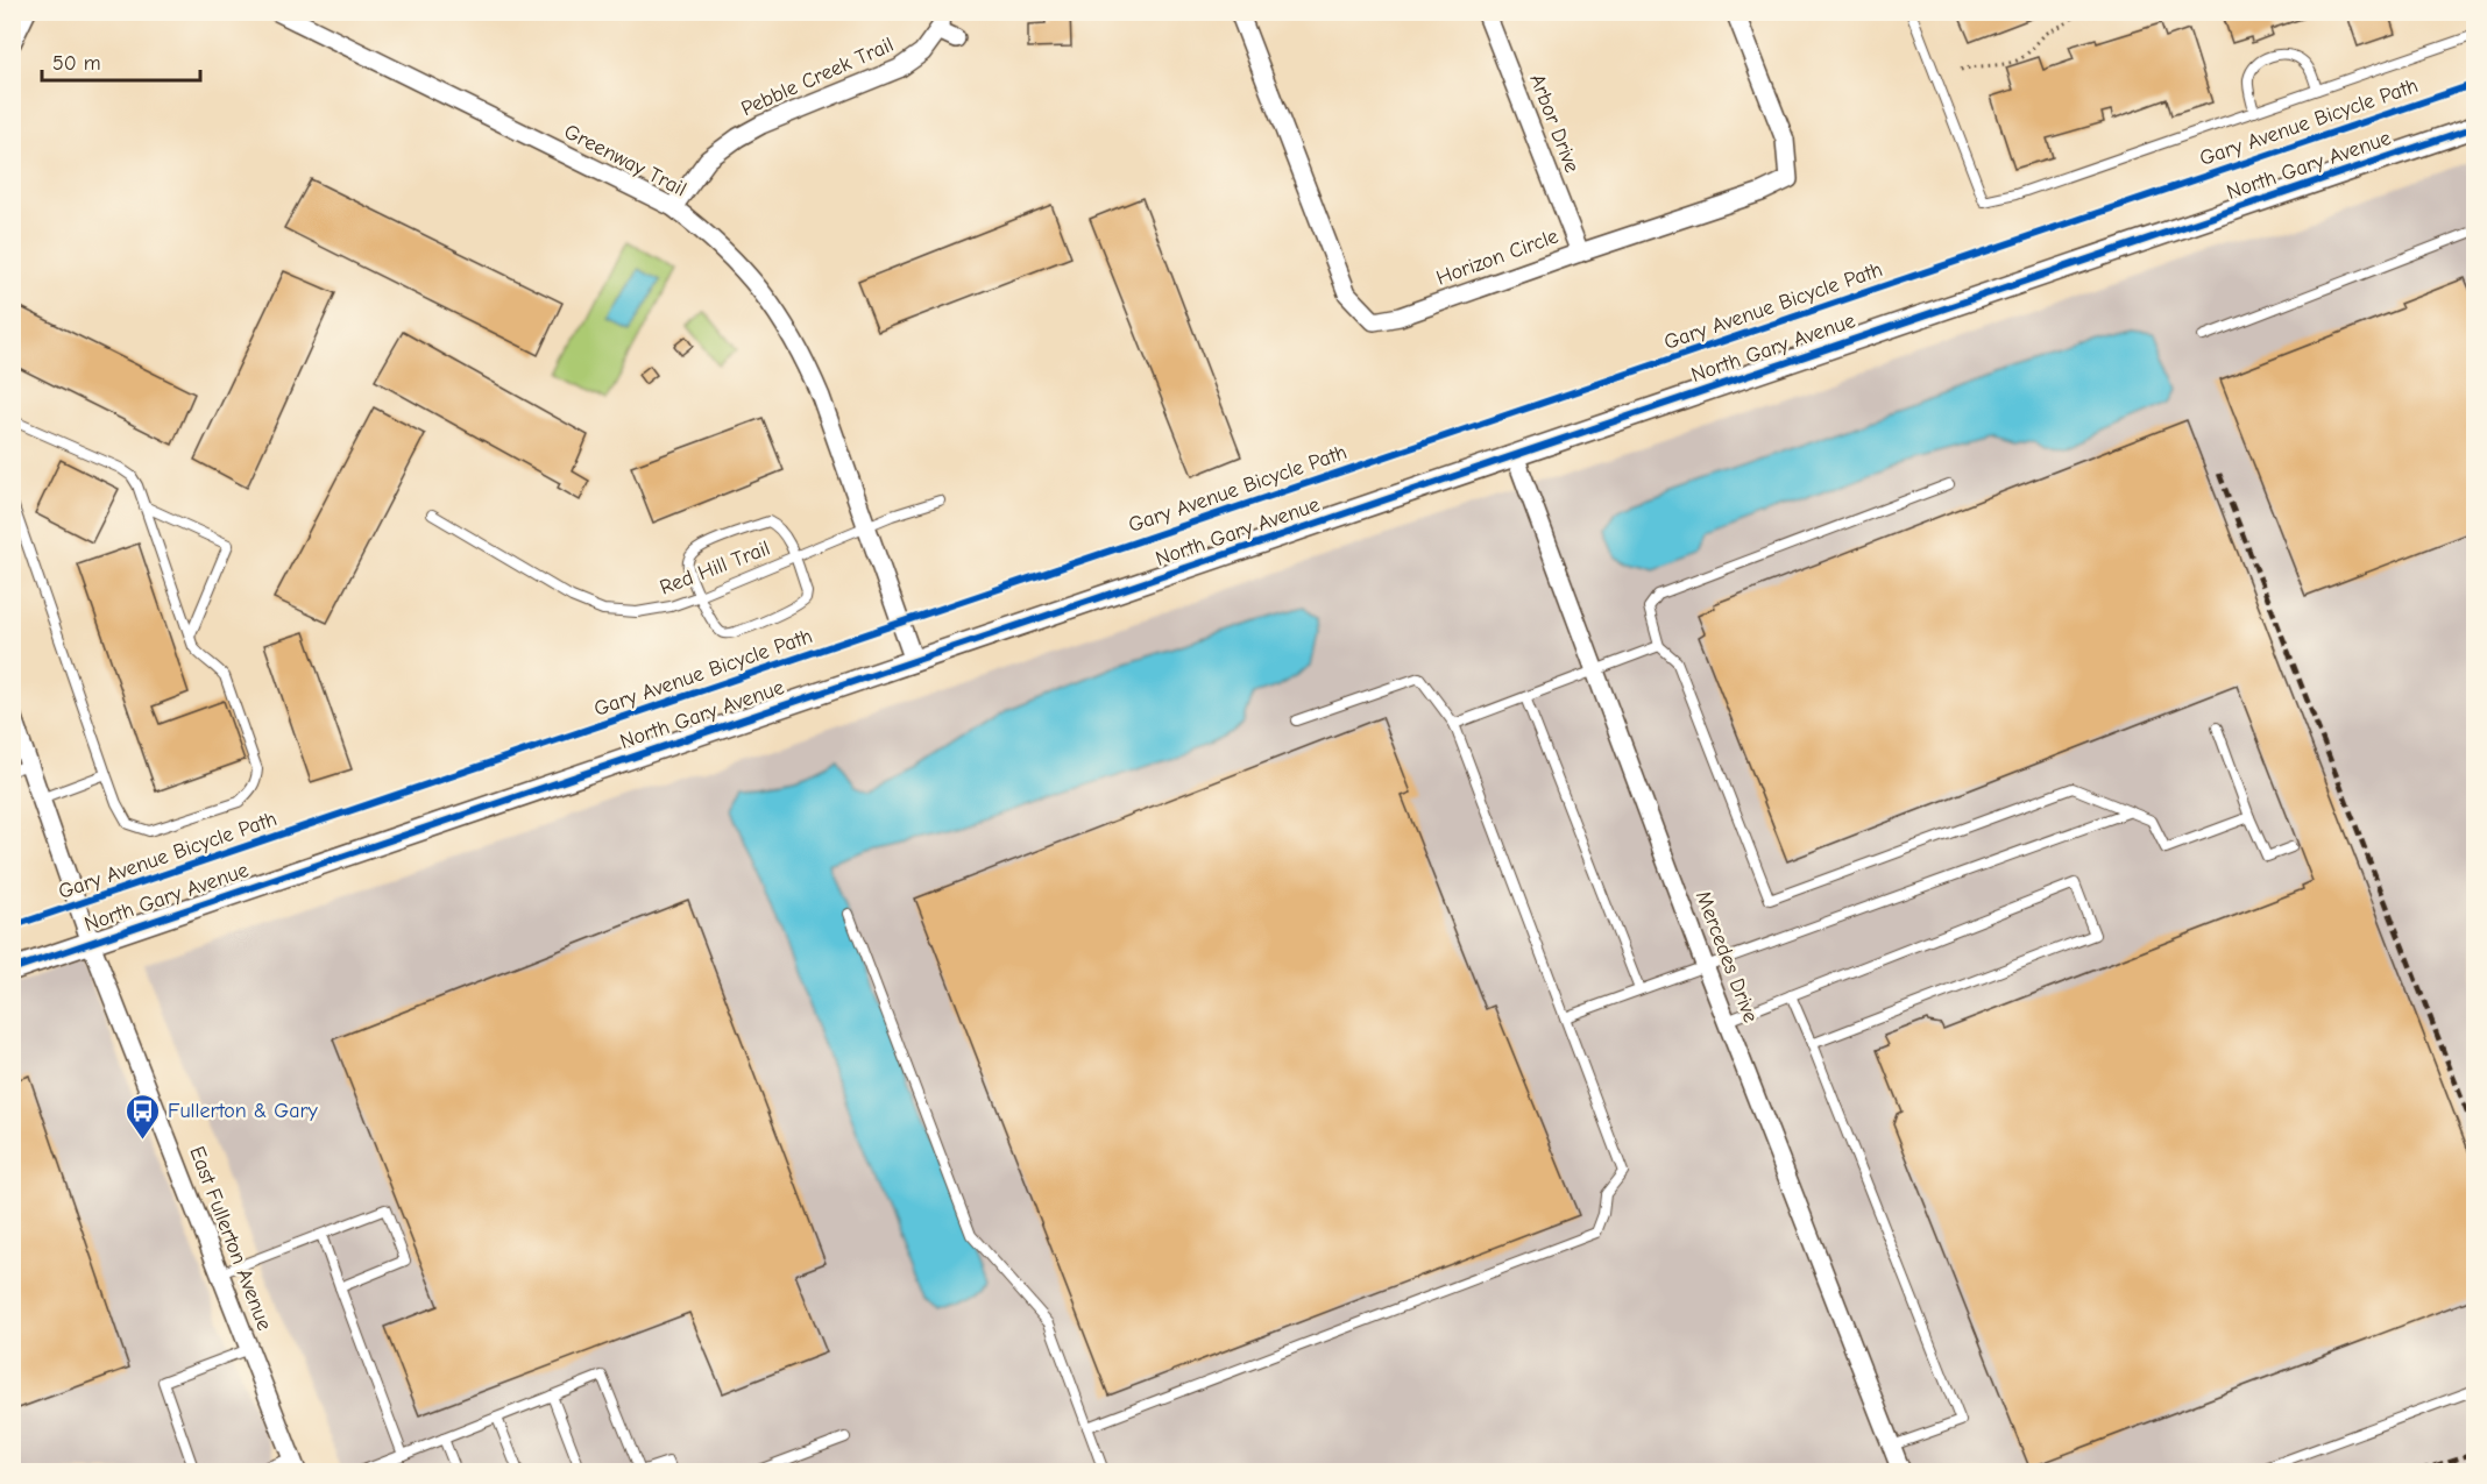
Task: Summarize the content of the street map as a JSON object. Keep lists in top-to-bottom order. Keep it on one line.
{"streets":{"street":["Pebble Creek Trail","Arbor Drive","Greenway Trail","North Gary Avenue","Horizon Circle","Mercedes Drive","East Fullerton Avenue"],"lane":["Red Hill Trail"],"cycle path":["Gary Avenue Bicycle Path"]},"crossings":[["Pebble Creek Trail","Greenway Trail"],["Arbor Drive","Horizon Circle"],["Greenway Trail","North Gary Avenue"],["Greenway Trail","Red Hill Trail"],["North Gary Avenue","Mercedes Drive"],["North Gary Avenue","East Fullerton Avenue"]],"places":{"bus stop":["Fullerton & Gary"]},"scale_bar":"50 m"}
